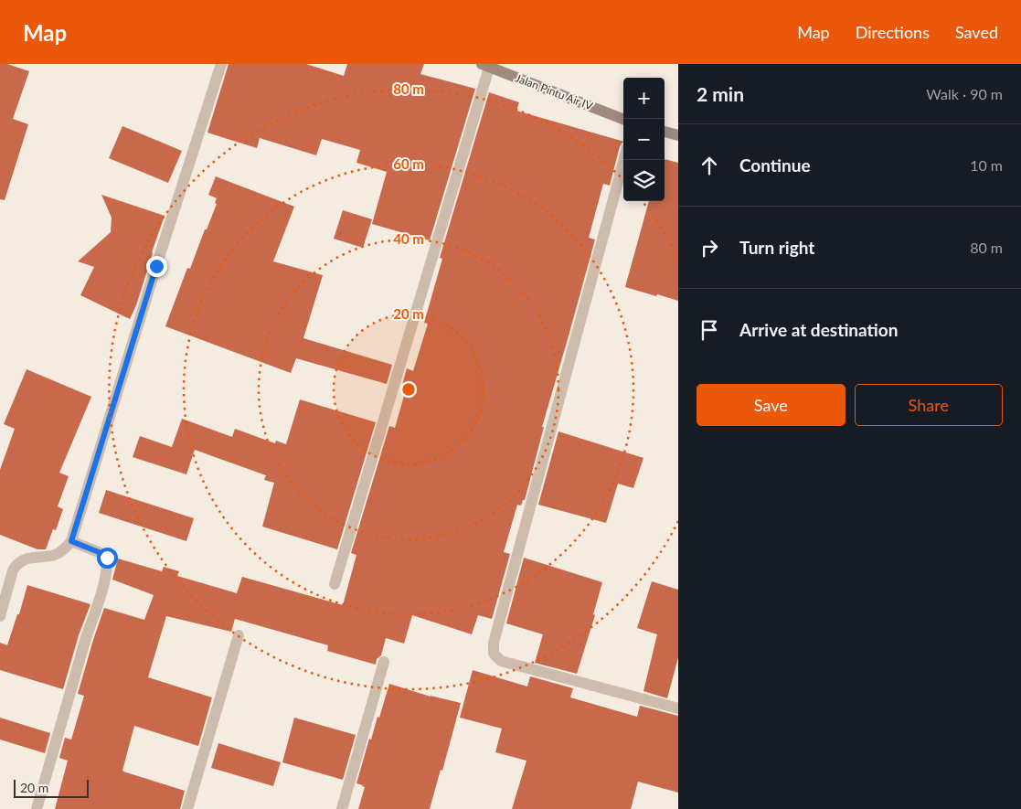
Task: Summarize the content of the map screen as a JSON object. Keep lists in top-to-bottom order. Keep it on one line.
{"streets":{"main road":["Jalan Pintu Air IV"]},"scale_bar":"20 m","page":{"header":"Map","nav":["Map","Directions","Saved"],"heading":["2 min","Walk · 90 m"],"map_buttons":["+","−"],"list":[["Continue","10 m"],["Turn right","80 m"],"Arrive at destination"],"buttons":["Save","Share"],"scale":"20 m"},"rings":["80 m","60 m","40 m","20 m"]}
